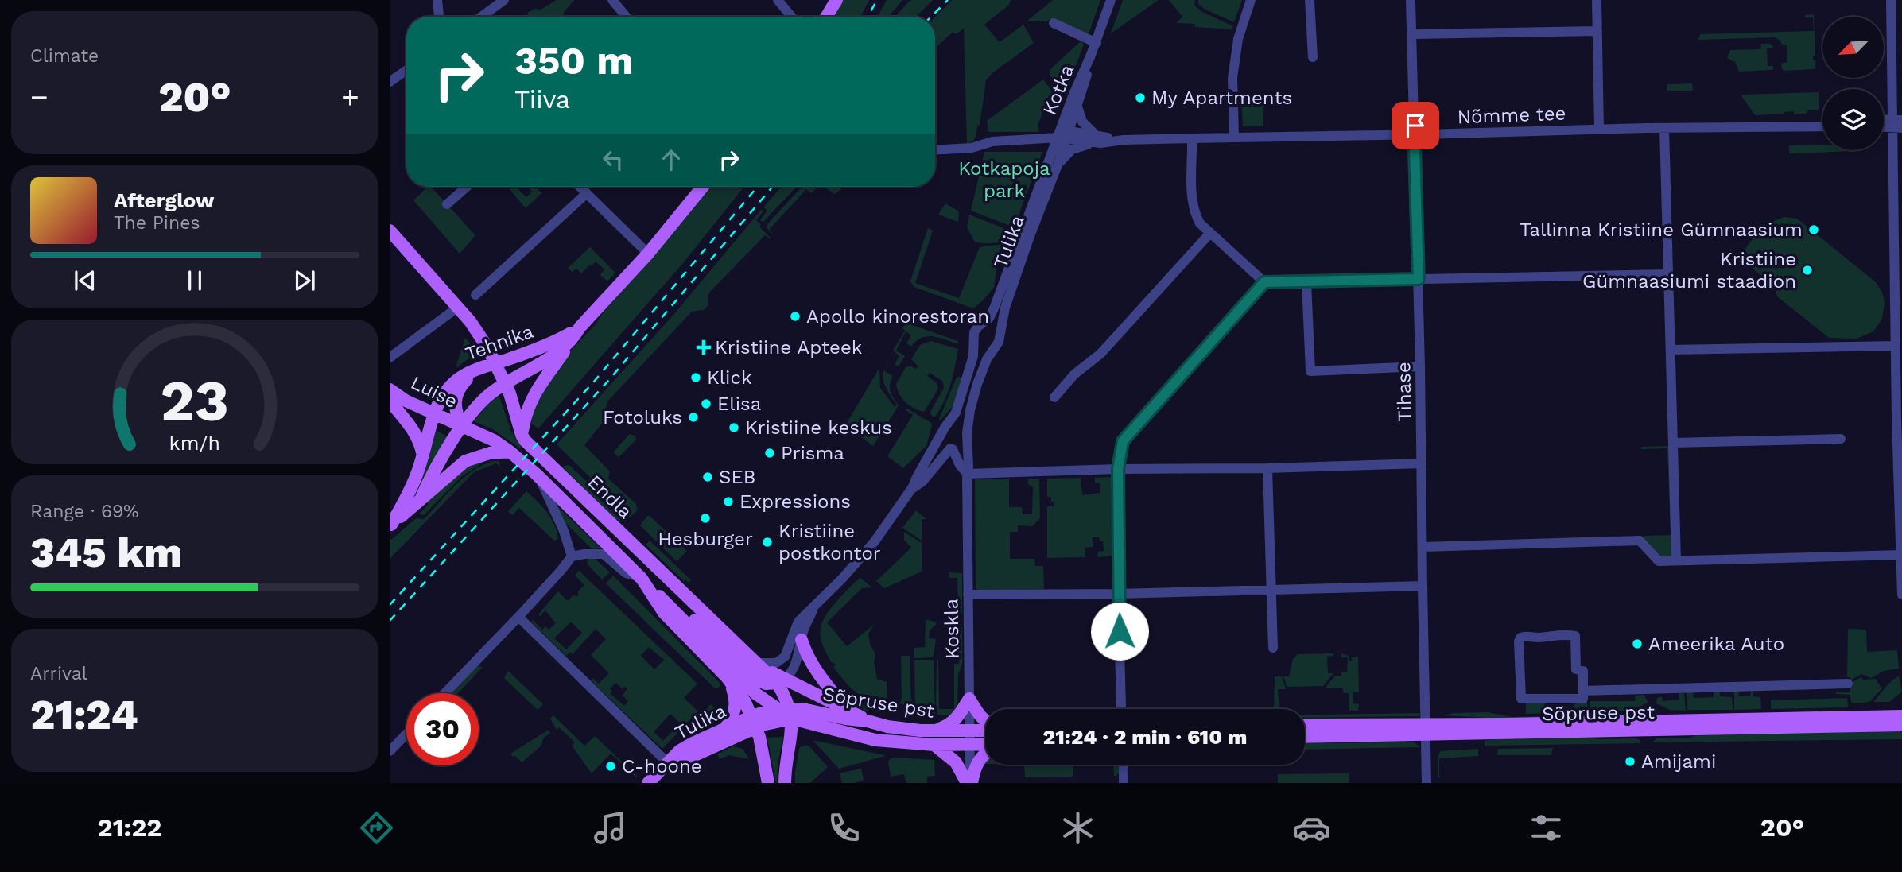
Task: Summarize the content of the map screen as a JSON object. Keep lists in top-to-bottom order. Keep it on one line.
{"streets":{"main road":["Tulika","Tehnika","Luise","Endla","Sõpruse pst"],"street":["Kotka","Nõmme tee","Tihase","Koskla"]},"crossings":[["Kotka","Nõmme tee"],["Kotka","Tulika"],["Nõmme tee","Tulika"],["Nõmme tee","Tihase"],["Tulika","Endla"],["Tulika","Sõpruse pst"],["Tehnika","Luise"],["Tehnika","Endla"],["Luise","Endla"],["Tihase","Sõpruse pst"],["Endla","Sõpruse pst"],["Koskla","Sõpruse pst"]],"parks":["Kotkapoja park"],"places":{"other":["My Apartments","Tallinna Kristiine Gümnaasium","Kristiine Gümnaasiumi staadion","Apollo kinorestoran","Klick","Elisa","Fotoluks","Kristiine keskus","Prisma","SEB","Expressions","Hesburger","Kristiine postkontor","Ameerika Auto","Amijami","C-hoone"],"health":["Kristiine Apteek"]},"north":"bottom left","page":{"tile":["Climate",["Range · 69%","345 km"],["Arrival","21:24"]],"turn":["350 m","Tiiva"],"heat":["−","20°","+"],"song":["Afterglow","The Pines"],"limit":"30","trip":"21:24 · 2 min · 610 m","tabs":["21:22","20°"],"gauge":["23","km/h"]}}
